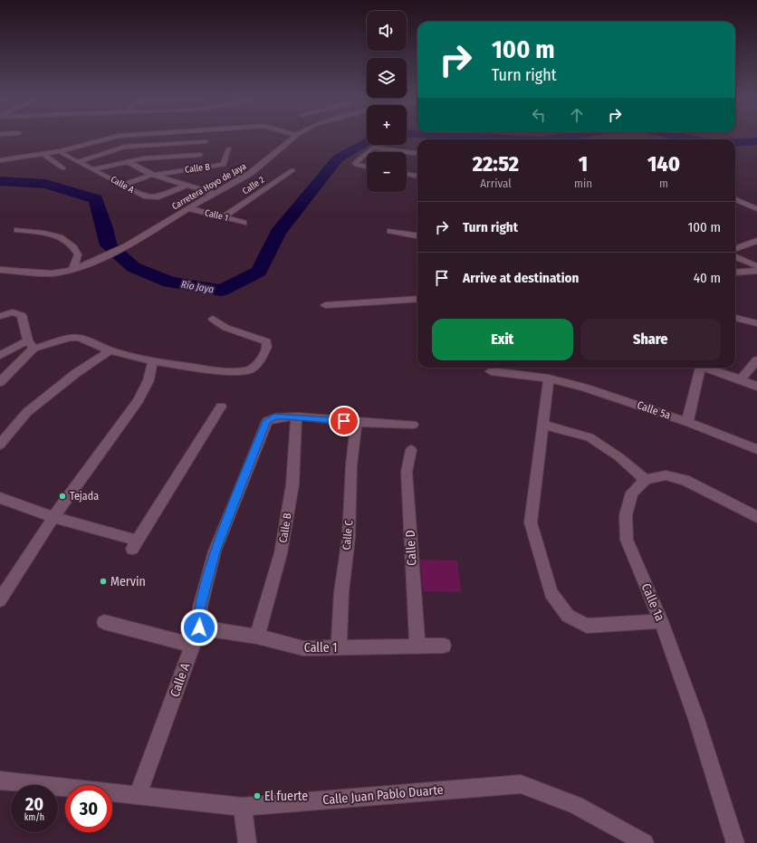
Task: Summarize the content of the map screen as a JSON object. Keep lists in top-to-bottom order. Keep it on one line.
{"streets":{"street":["Calle B","Calle A","Calle 2","Carretera Hoyo de Jaya","Calle 1","Calle 5a","Calle C","Calle D","Calle 1a","Calle Juan Pablo Duarte"]},"crossings":[["Calle B","Calle A"],["Calle B","Calle 1"],["Calle A","Calle 1"],["Calle A","Calle Juan Pablo Duarte"],["Calle 2","Calle 1"],["Carretera Hoyo de Jaya","Calle 1"],["Calle 1","Calle C"],["Calle 1","Calle D"]],"water":["Río Jaya"],"places":["Tejada","Mervin","El fuerte"],"page":{"map_buttons":["+","−"],"turn":["100 m","Turn right"],"eta":["22:52","Arrival","1","min","140","m"],"list":[{"name":"Turn right","value":"100 m"},{"name":"Arrive at destination","value":"40 m"}],"buttons":["Exit","Share"],"speed":"20 km/h","limit":"30"}}
